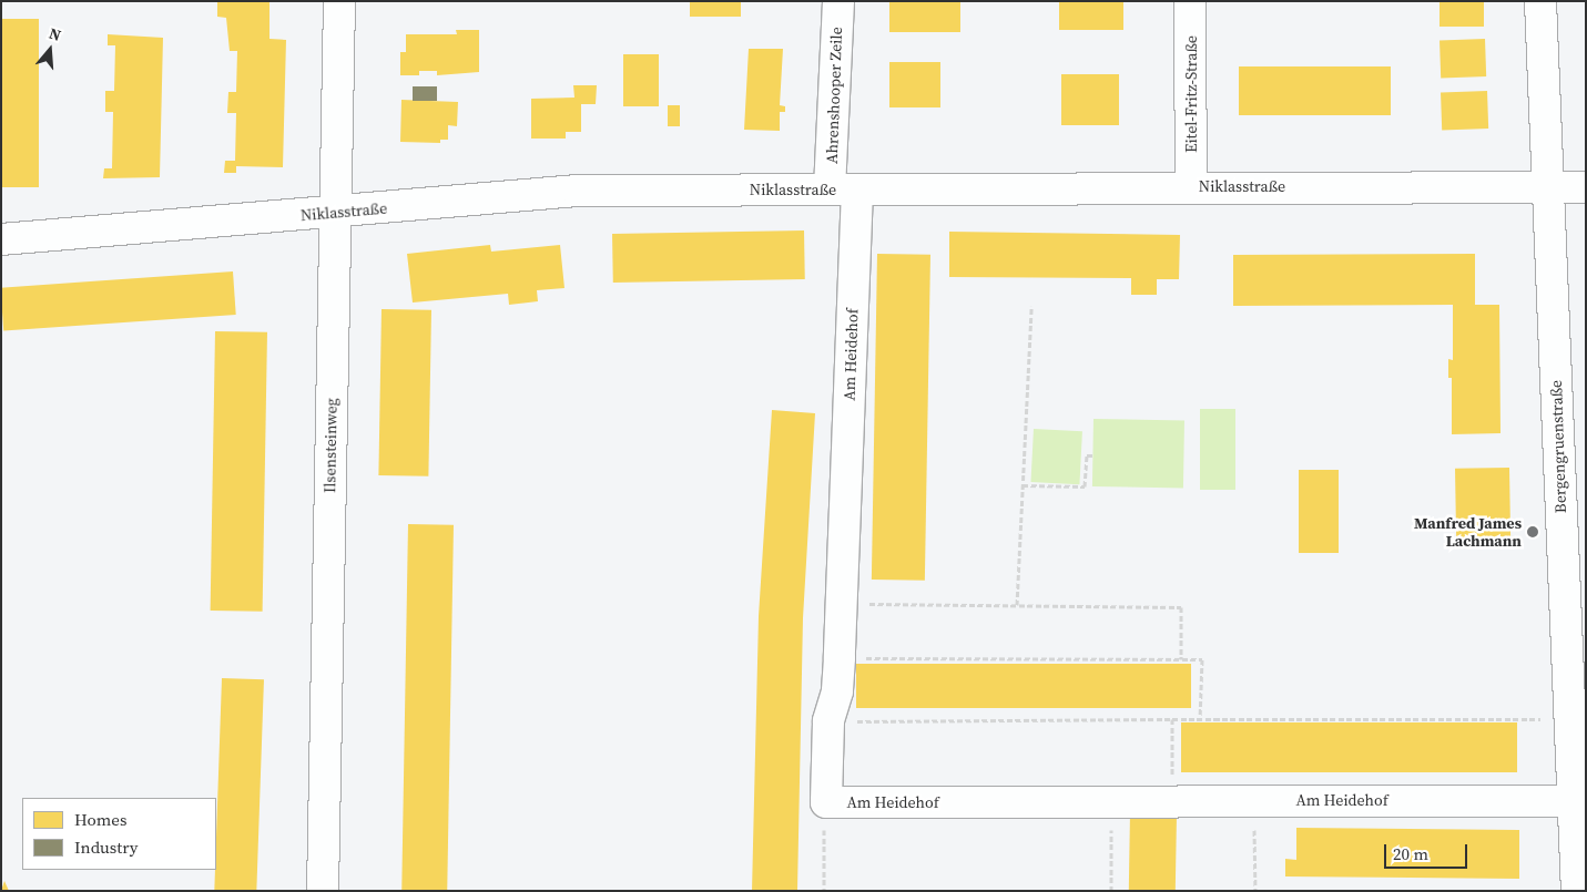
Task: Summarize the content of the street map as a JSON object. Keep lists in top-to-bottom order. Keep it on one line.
{"streets":{"street":["Eitel-Fritz-Straße","Ahrenshooper Zeile","Niklasstraße","Am Heidehof","Ilsensteinweg","Bergengruenstraße"]},"crossings":[["Eitel-Fritz-Straße","Niklasstraße"],["Ahrenshooper Zeile","Niklasstraße"],["Ahrenshooper Zeile","Am Heidehof"],["Niklasstraße","Am Heidehof"],["Niklasstraße","Ilsensteinweg"],["Niklasstraße","Bergengruenstraße"],["Am Heidehof","Bergengruenstraße"]],"places":["Manfred James Lachmann"],"legend":["Homes","Industry"],"scale_bar":"20 m","north":"top"}
